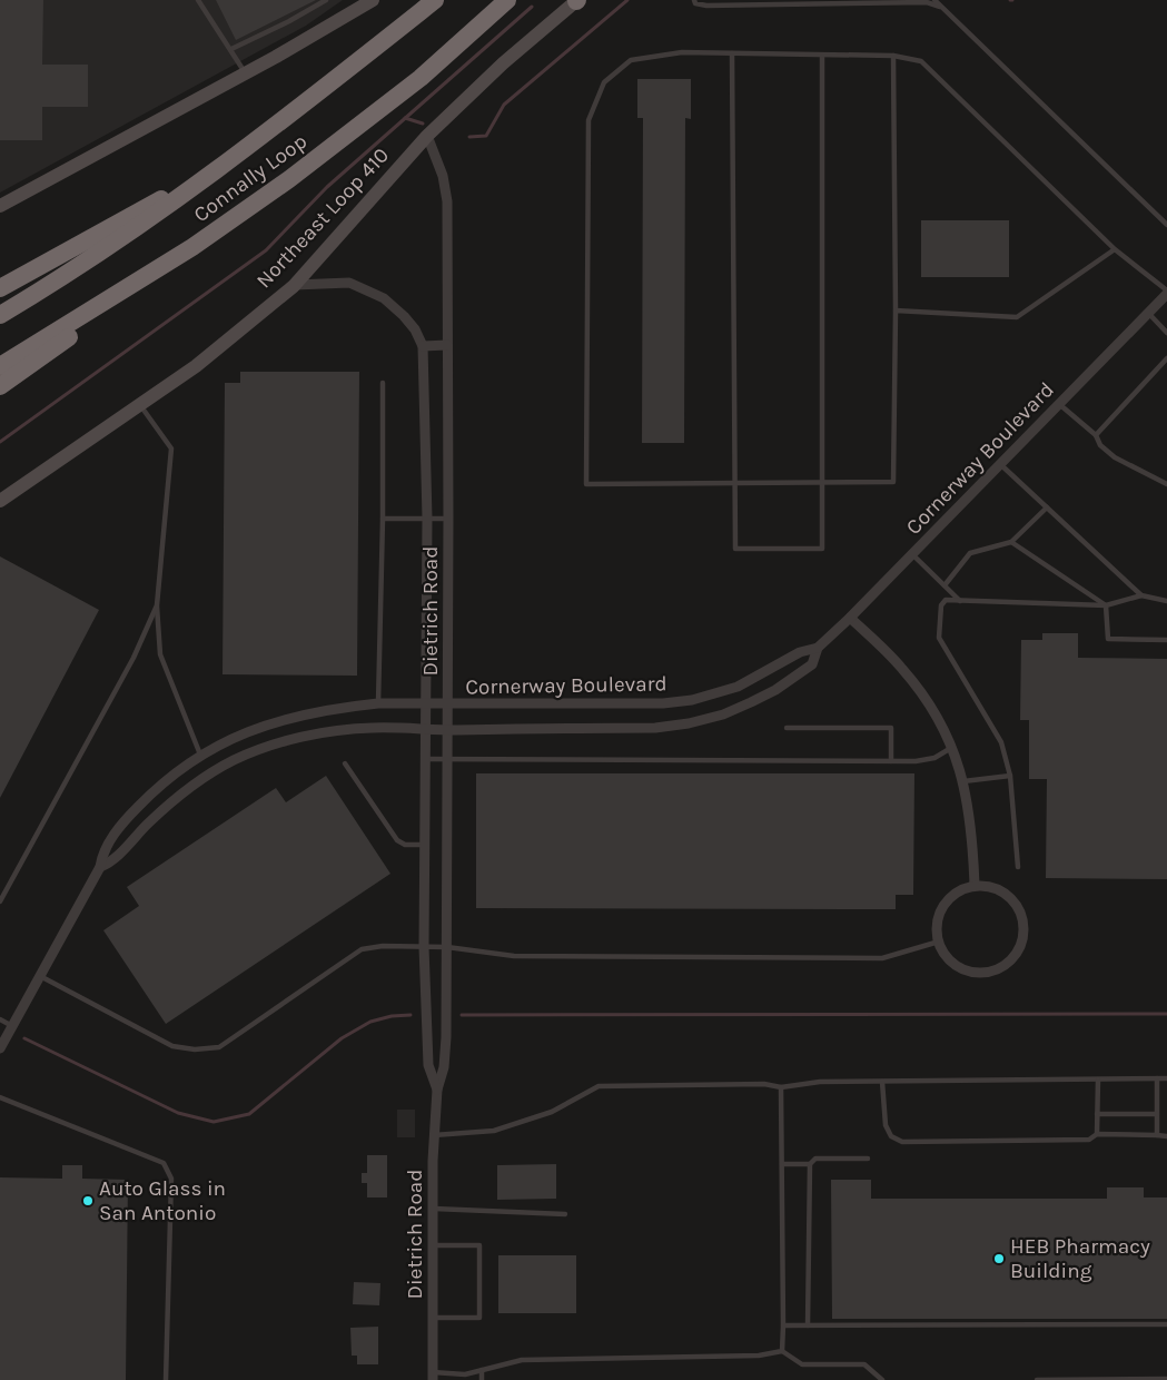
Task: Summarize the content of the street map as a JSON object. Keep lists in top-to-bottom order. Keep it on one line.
{"streets":{"highway":["Connally Loop"],"main road":["Northeast Loop 410"],"street":["Cornerway Boulevard","Dietrich Road"]},"crossings":[["Northeast Loop 410","Dietrich Road"],["Cornerway Boulevard","Dietrich Road"]],"places":["Auto Glass in San Antonio","HEB Pharmacy Building"]}
